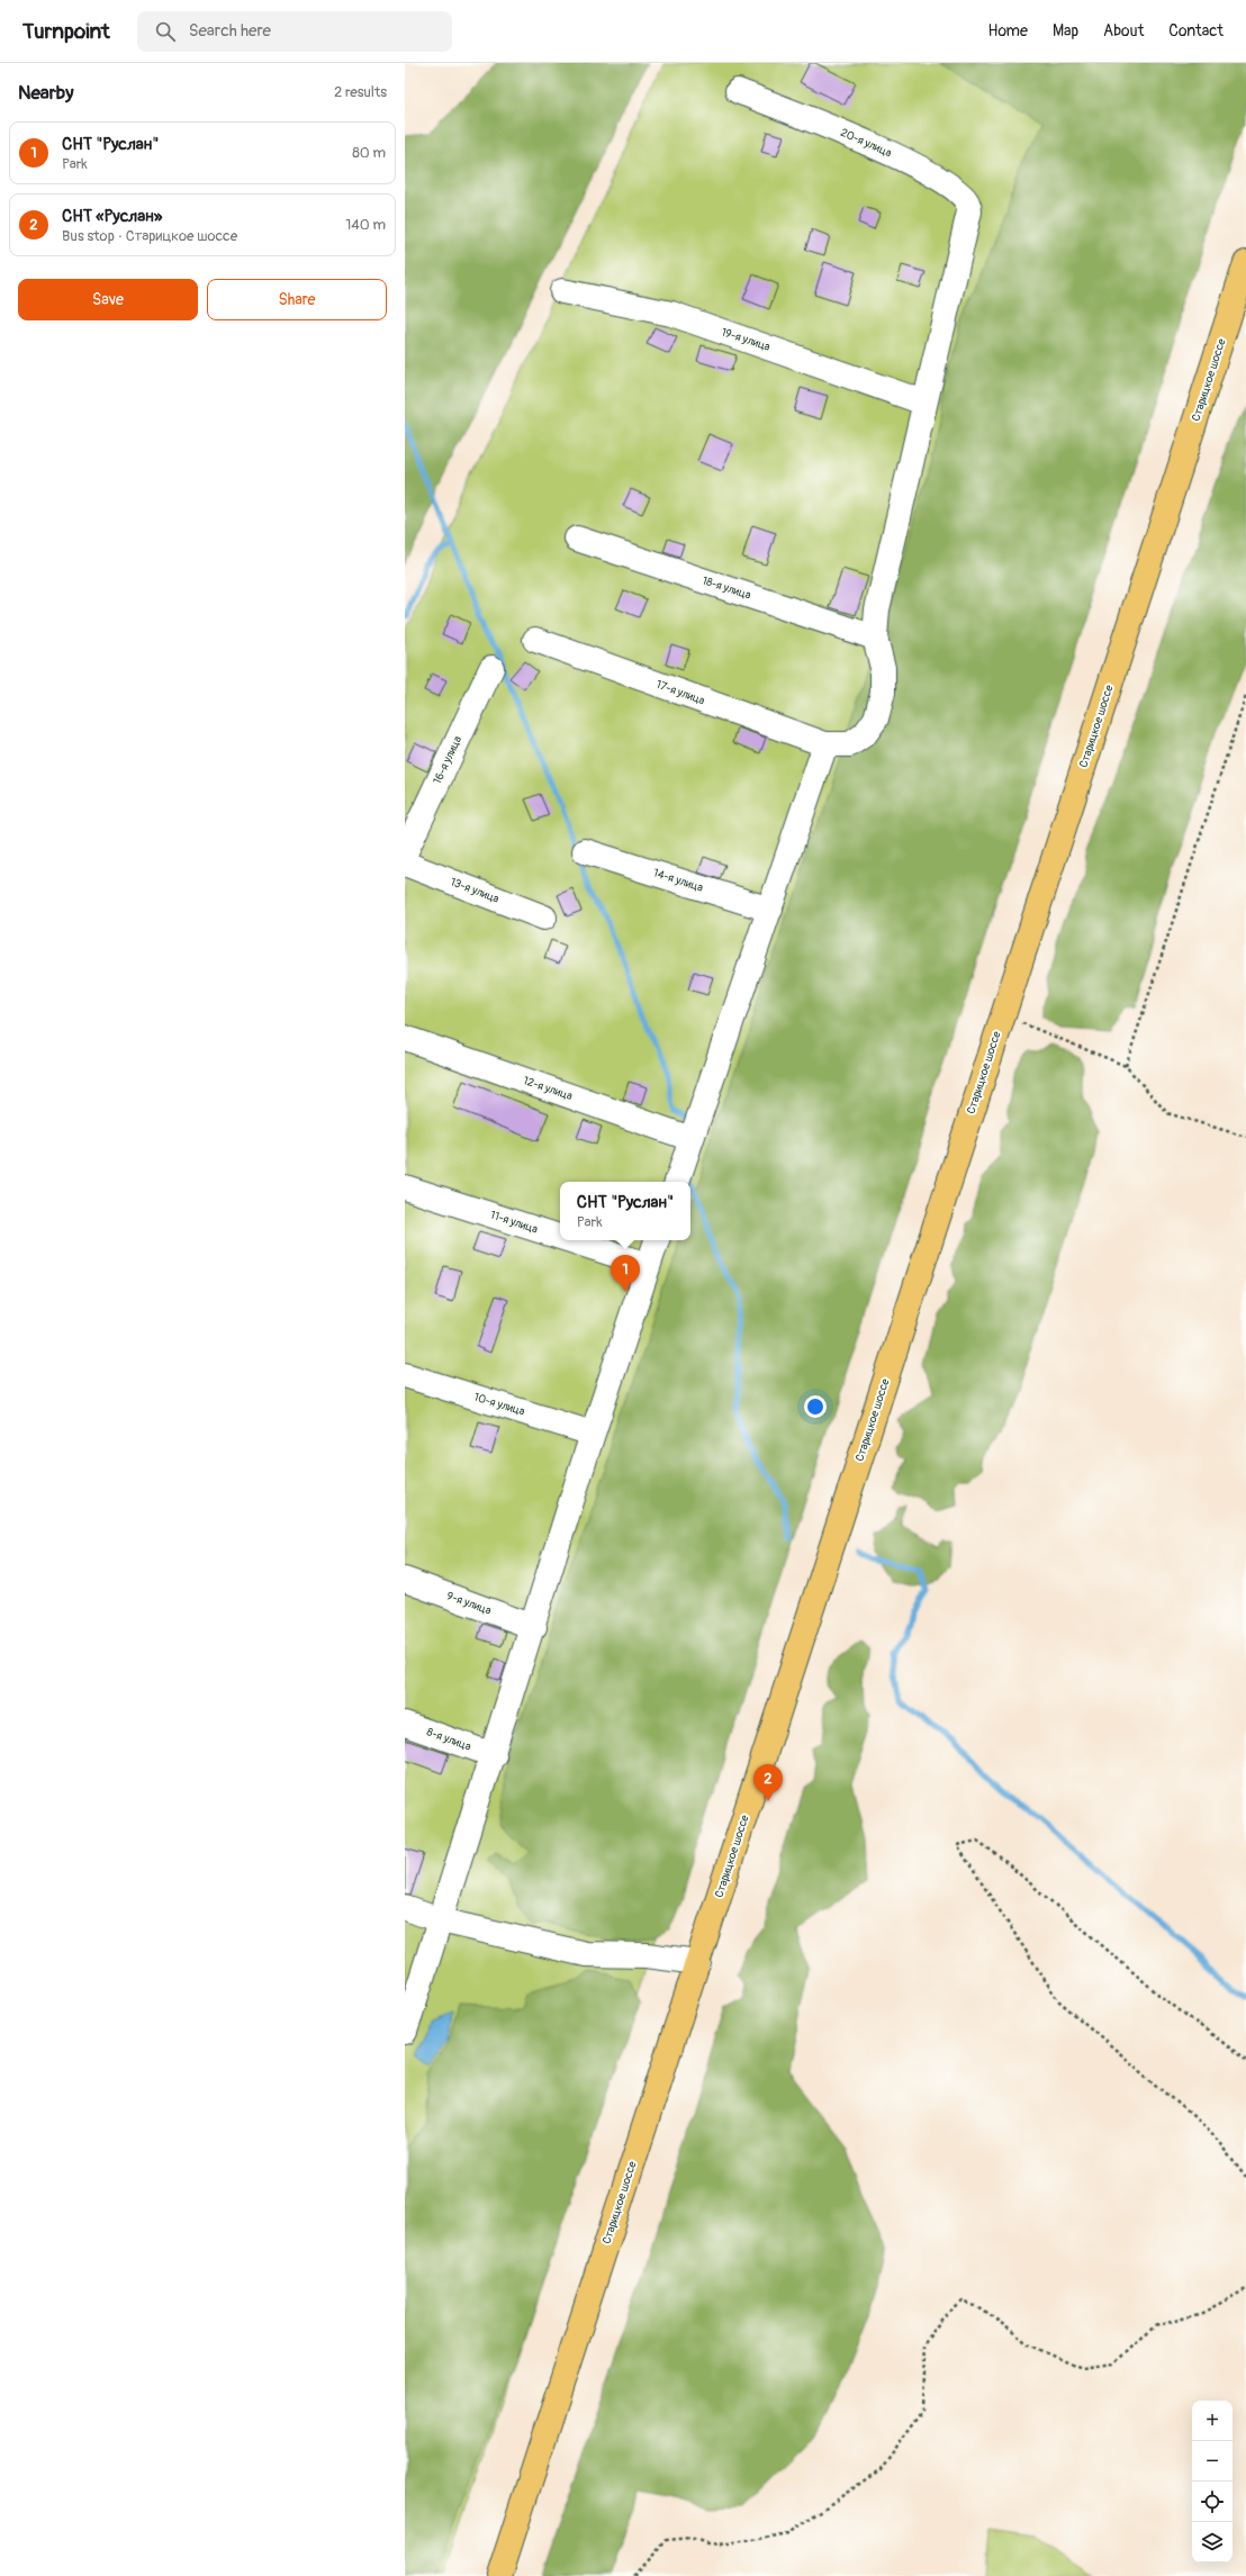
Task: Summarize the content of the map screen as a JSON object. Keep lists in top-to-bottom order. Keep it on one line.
{"streets":{"main road":["Старицкое шоссе"],"street":["20-я улица","19-я улица","18-я улица","17-я улица","16-я улица","14-я улица","13-я улица","12-я улица","11-я улица","10-я улица","9-я улица","8-я улица"]},"crossings":[["20-я улица","19-я улица"]],"page":{"header":"Turnpoint","search":"Search here","nav":["Home","Map","About","Contact"],"heading":["Nearby","2 results"],"list":[{"mark":"1","name":"СНТ \"Руслан\"","note":"Park","value":"80 m"},{"mark":"2","name":"СНТ «Руслан»","note":"Bus stop · Старицкое шоссе","value":"140 m"}],"buttons":["Save","Share"],"popup":["СНТ \"Руслан\"","Park"],"pins":["1","2"],"map_buttons":["+","−"]}}
